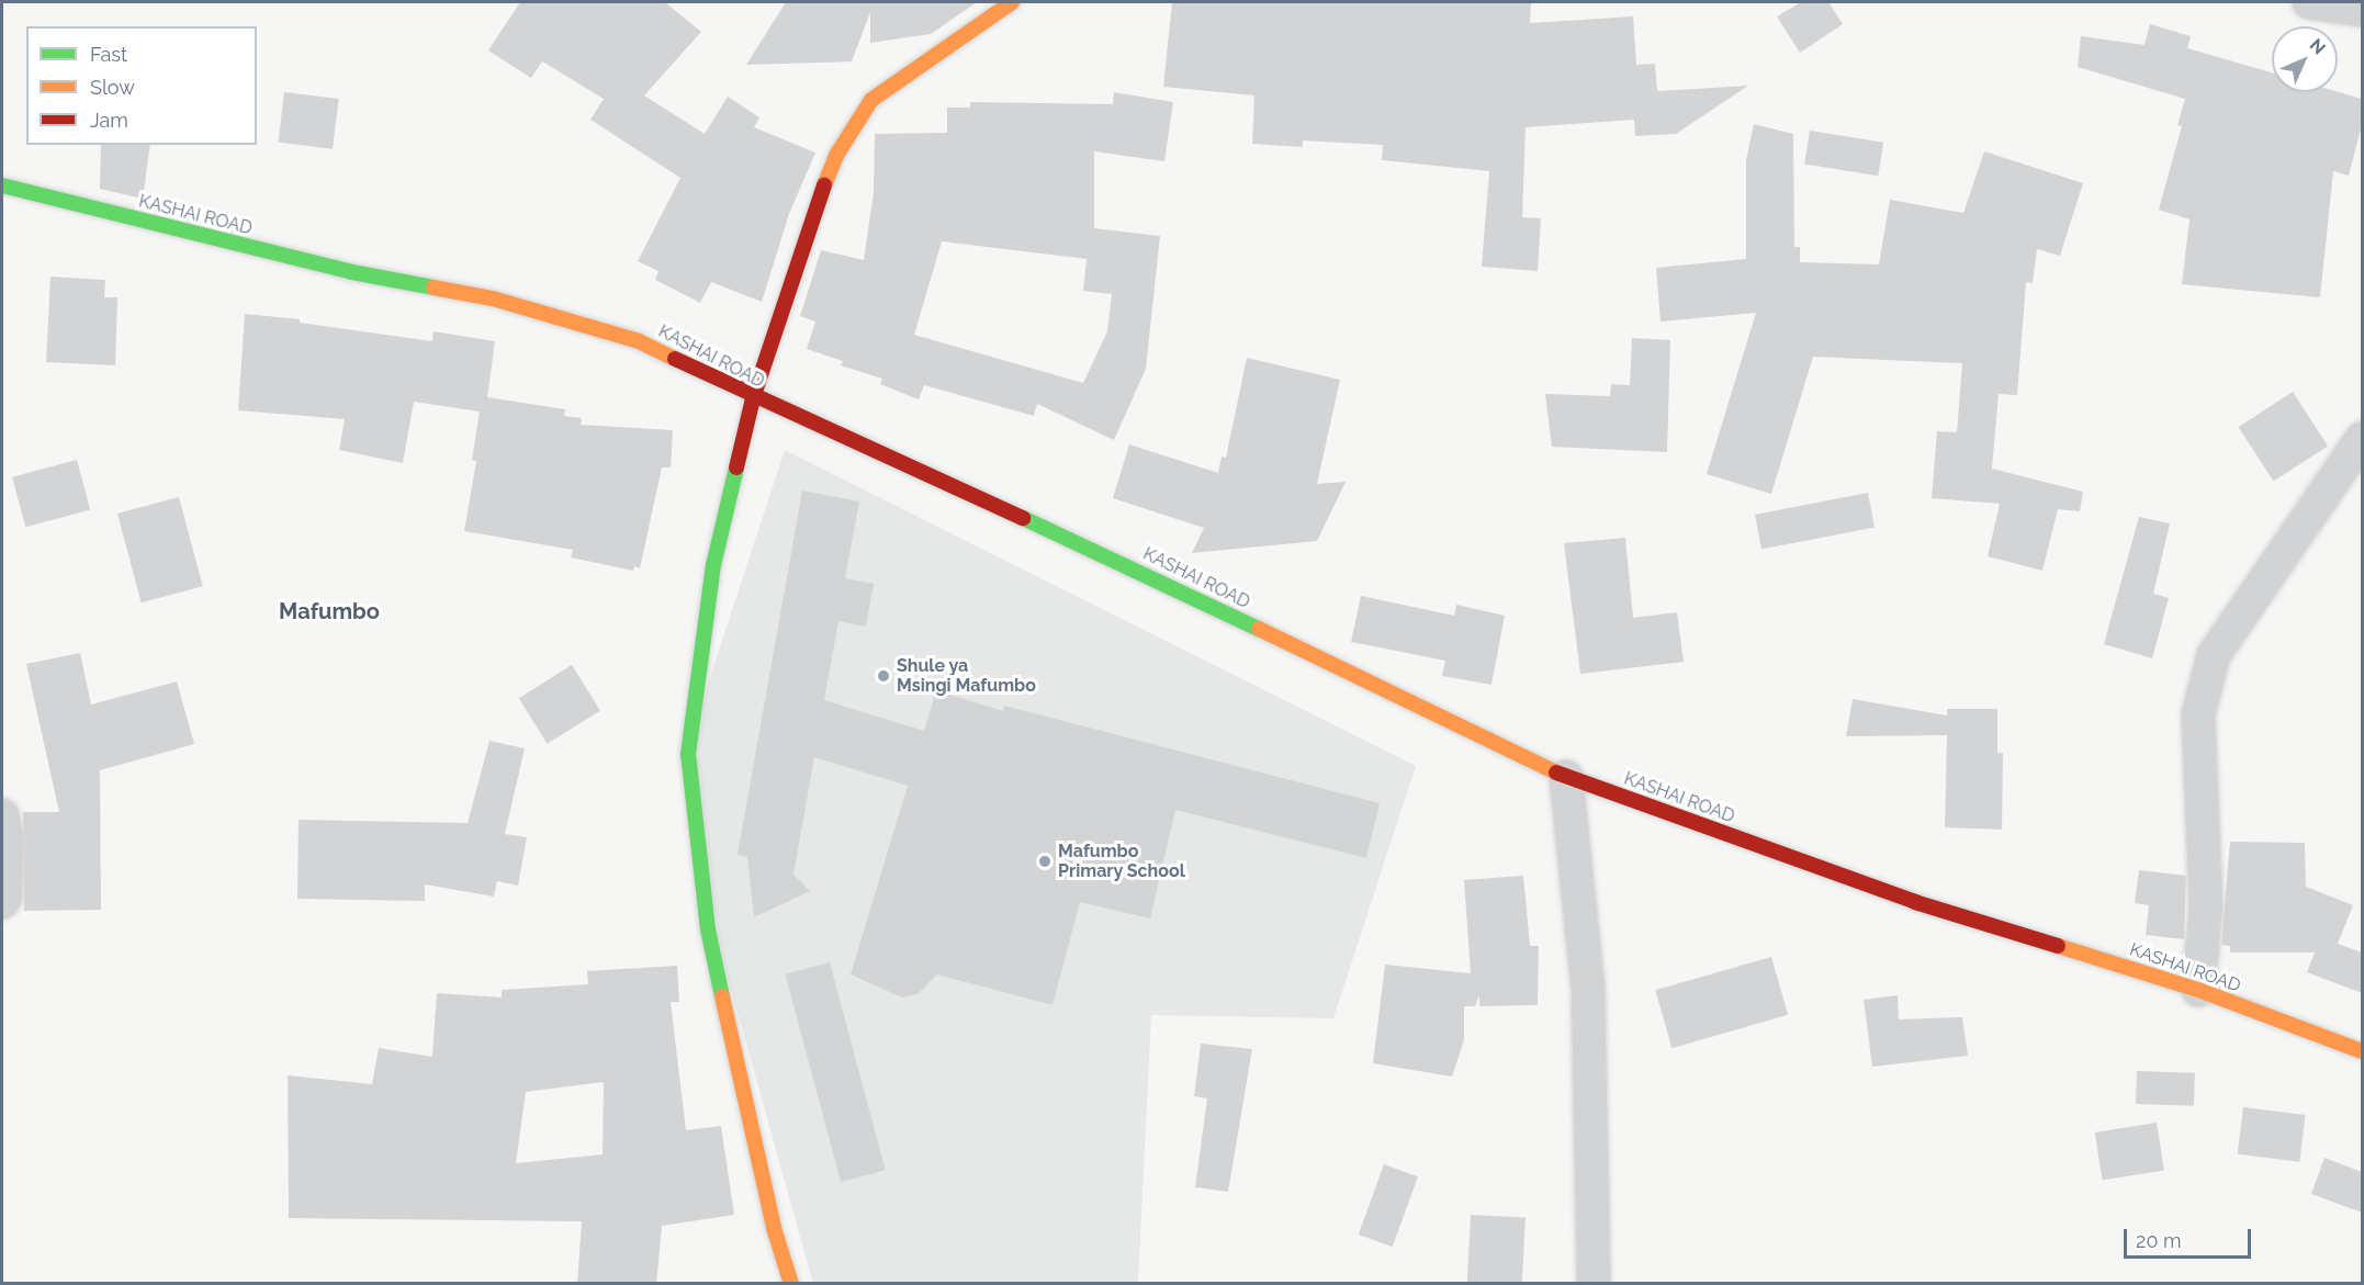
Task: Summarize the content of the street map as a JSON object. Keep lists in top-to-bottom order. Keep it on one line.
{"streets":{"street":["KASHAI ROAD"]},"districts":["Mafumbo"],"places":["Shule ya Msingi Mafumbo","Mafumbo Primary School"],"legend":["Fast","Slow","Jam"],"scale_bar":"20 m","north":"top right"}
